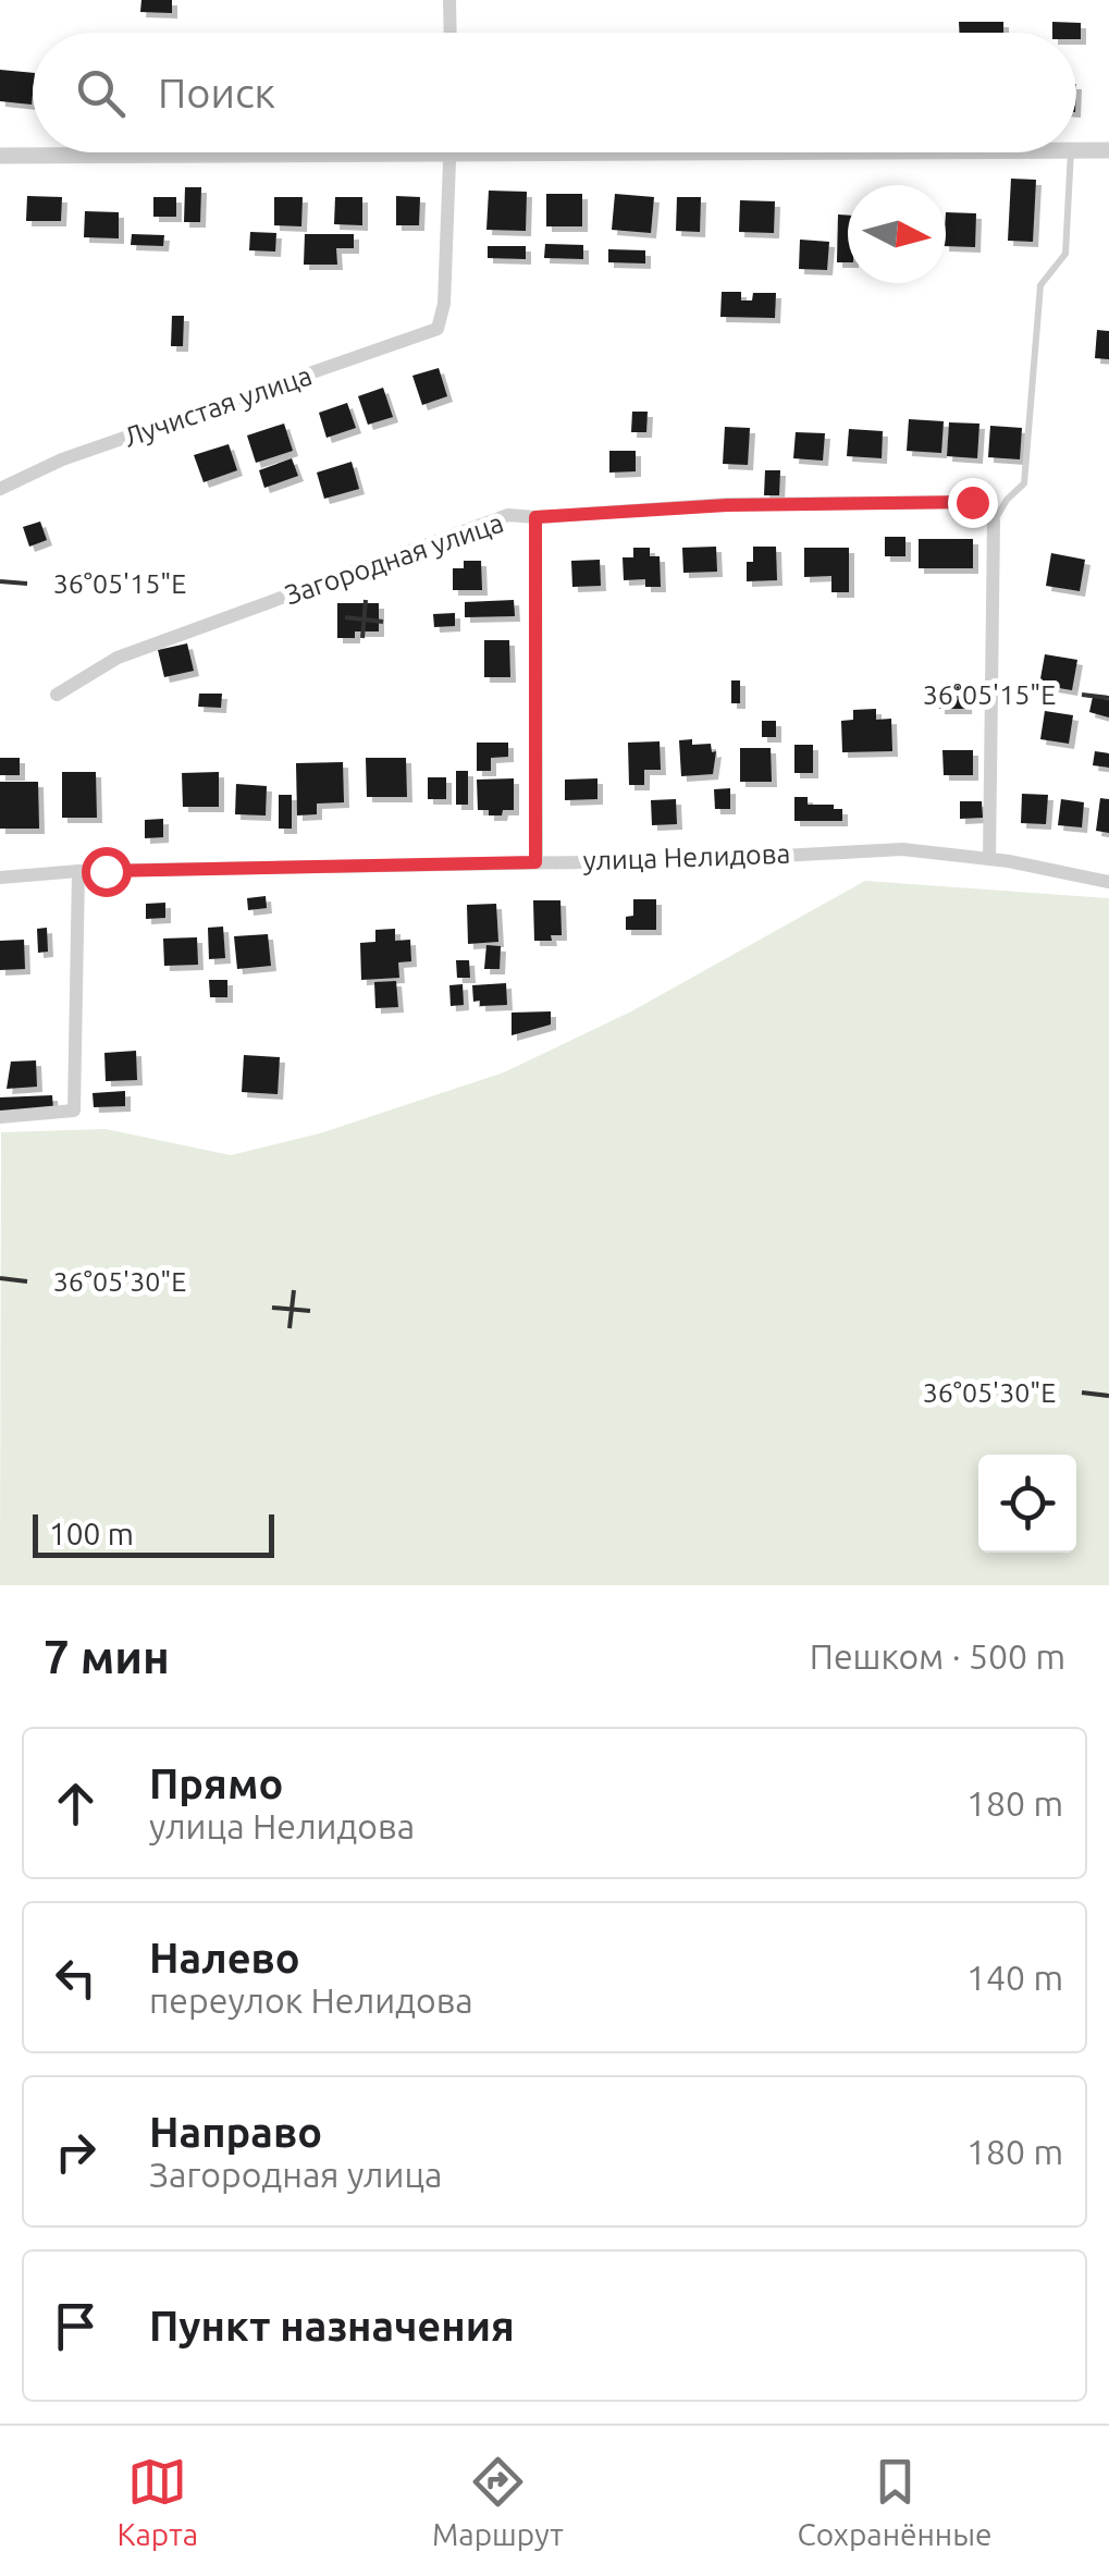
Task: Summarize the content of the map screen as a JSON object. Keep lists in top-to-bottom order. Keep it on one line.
{"streets":{"street":["Лучистая улица","Загородная улица","улица Нелидова"]},"scale_bar":"100 m","north":"right","page":{"search":"Поиск","scale":"100 m","heading":["7 мин","Пешком · 500 m"],"list":[["Прямо","улица Нелидова","180 m"],["Налево","переулок Нелидова","140 m"],["Направо","Загородная улица","180 m"],"Пункт назначения"],"nav":["Карта","Маршрут","Сохранённые"]},"coordinates":["36°05'15\"E","36°05'30\"E"]}
